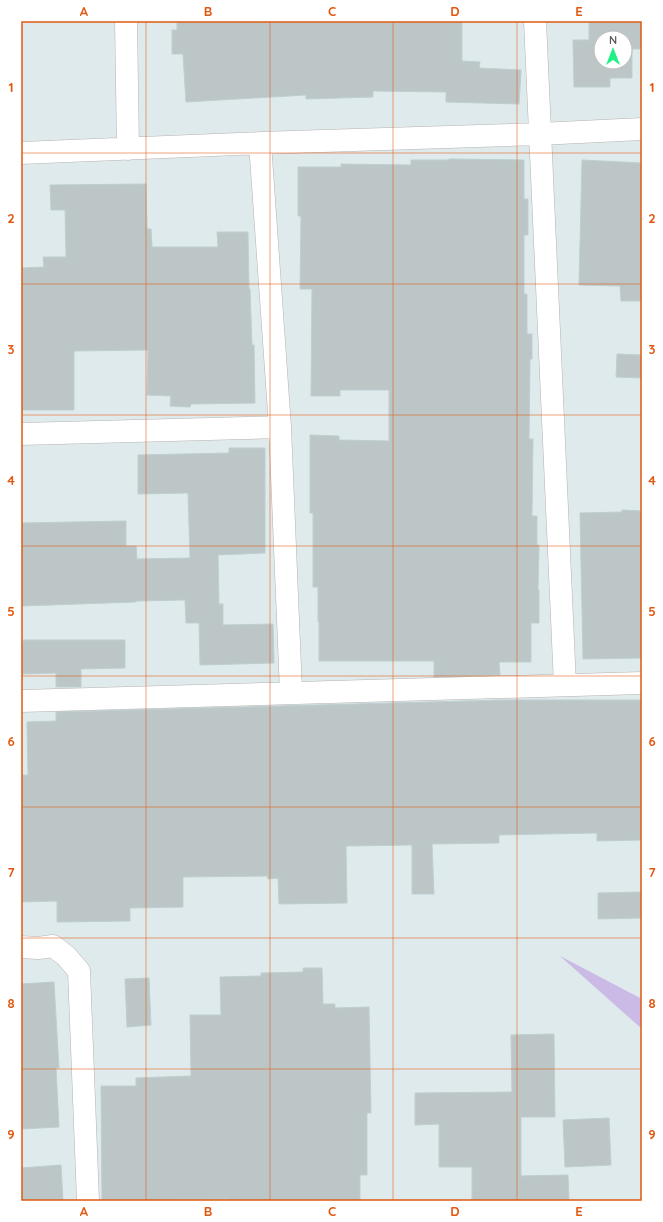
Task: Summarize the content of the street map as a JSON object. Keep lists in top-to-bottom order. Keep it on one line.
{"north":"top","grid":{"columns":["A","B","C","D","E"],"rows":["1","2","3","4","5","6","7","8","9"]}}
